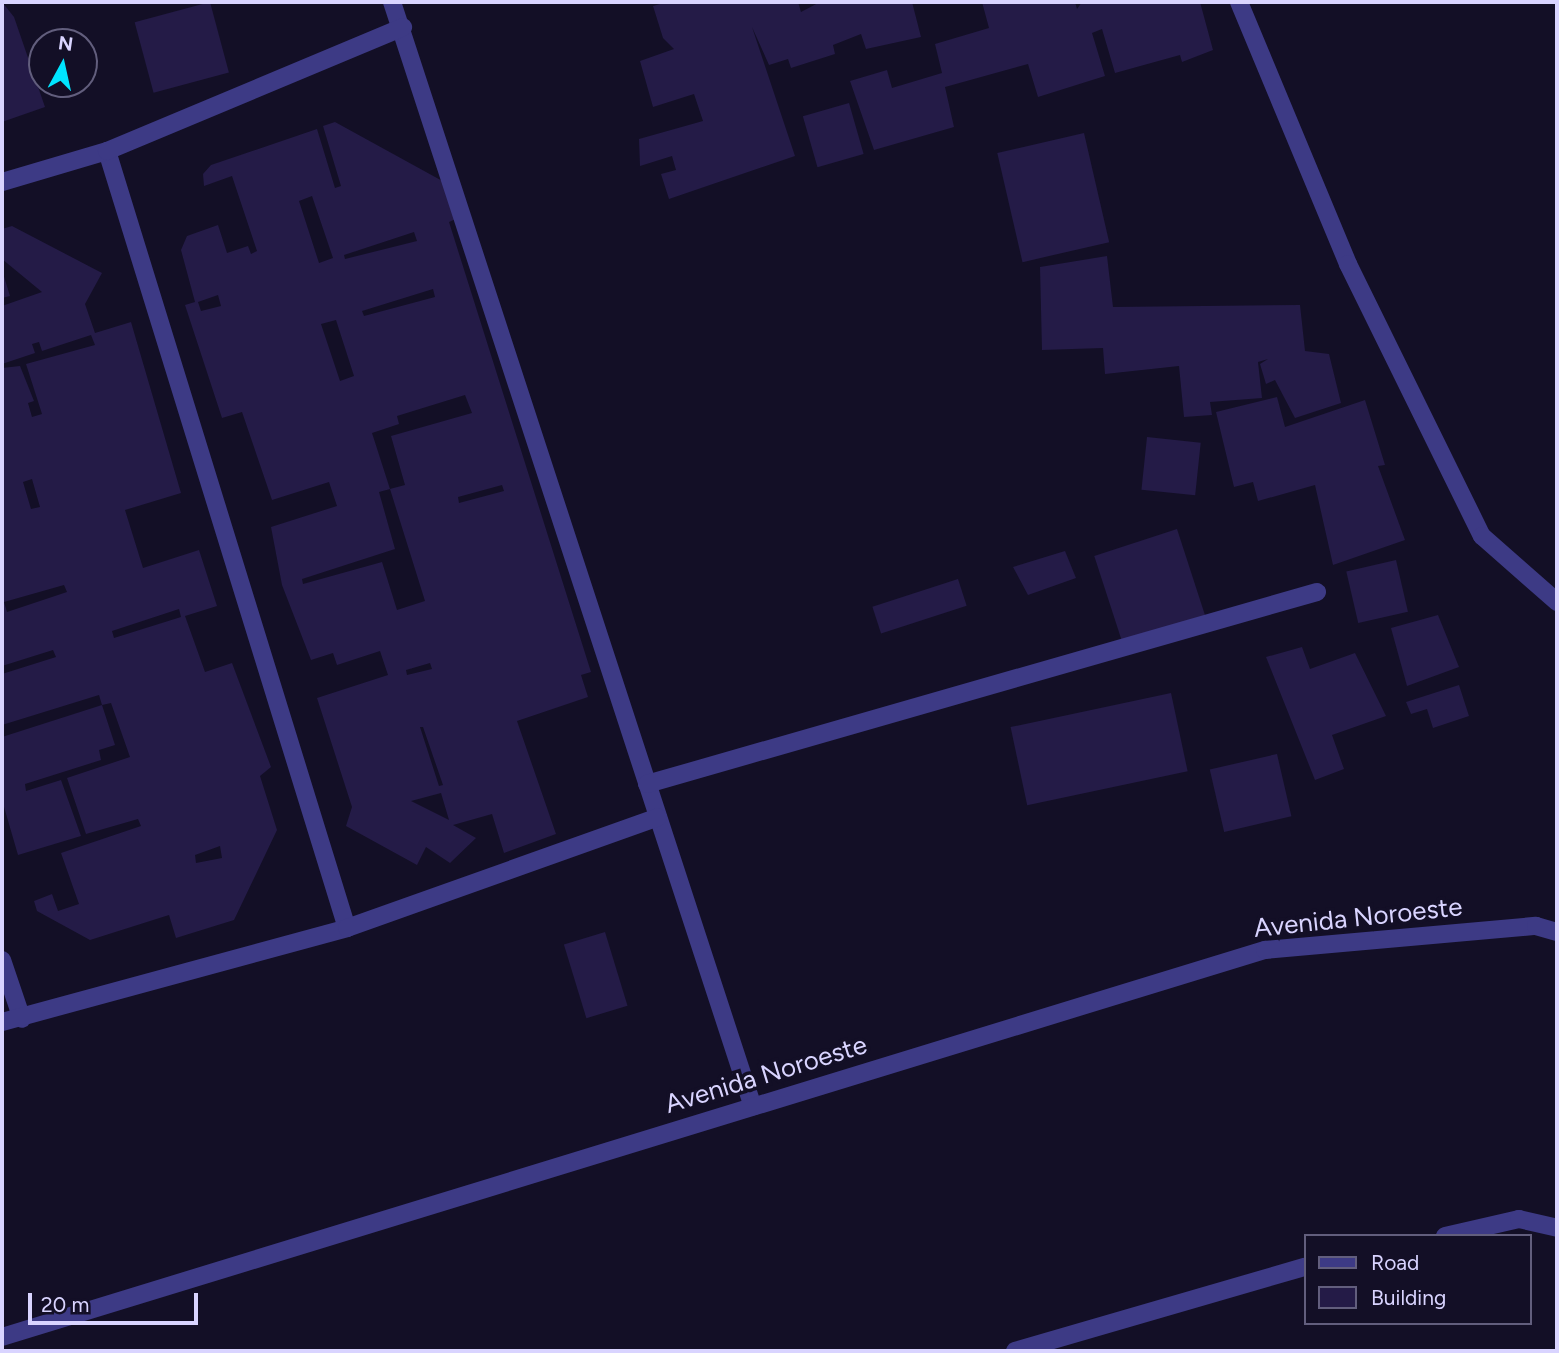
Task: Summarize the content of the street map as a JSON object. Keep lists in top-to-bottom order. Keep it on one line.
{"streets":{"street":["Avenida Noroeste"]},"legend":["Road","Building"],"scale_bar":"20 m","north":"top"}
